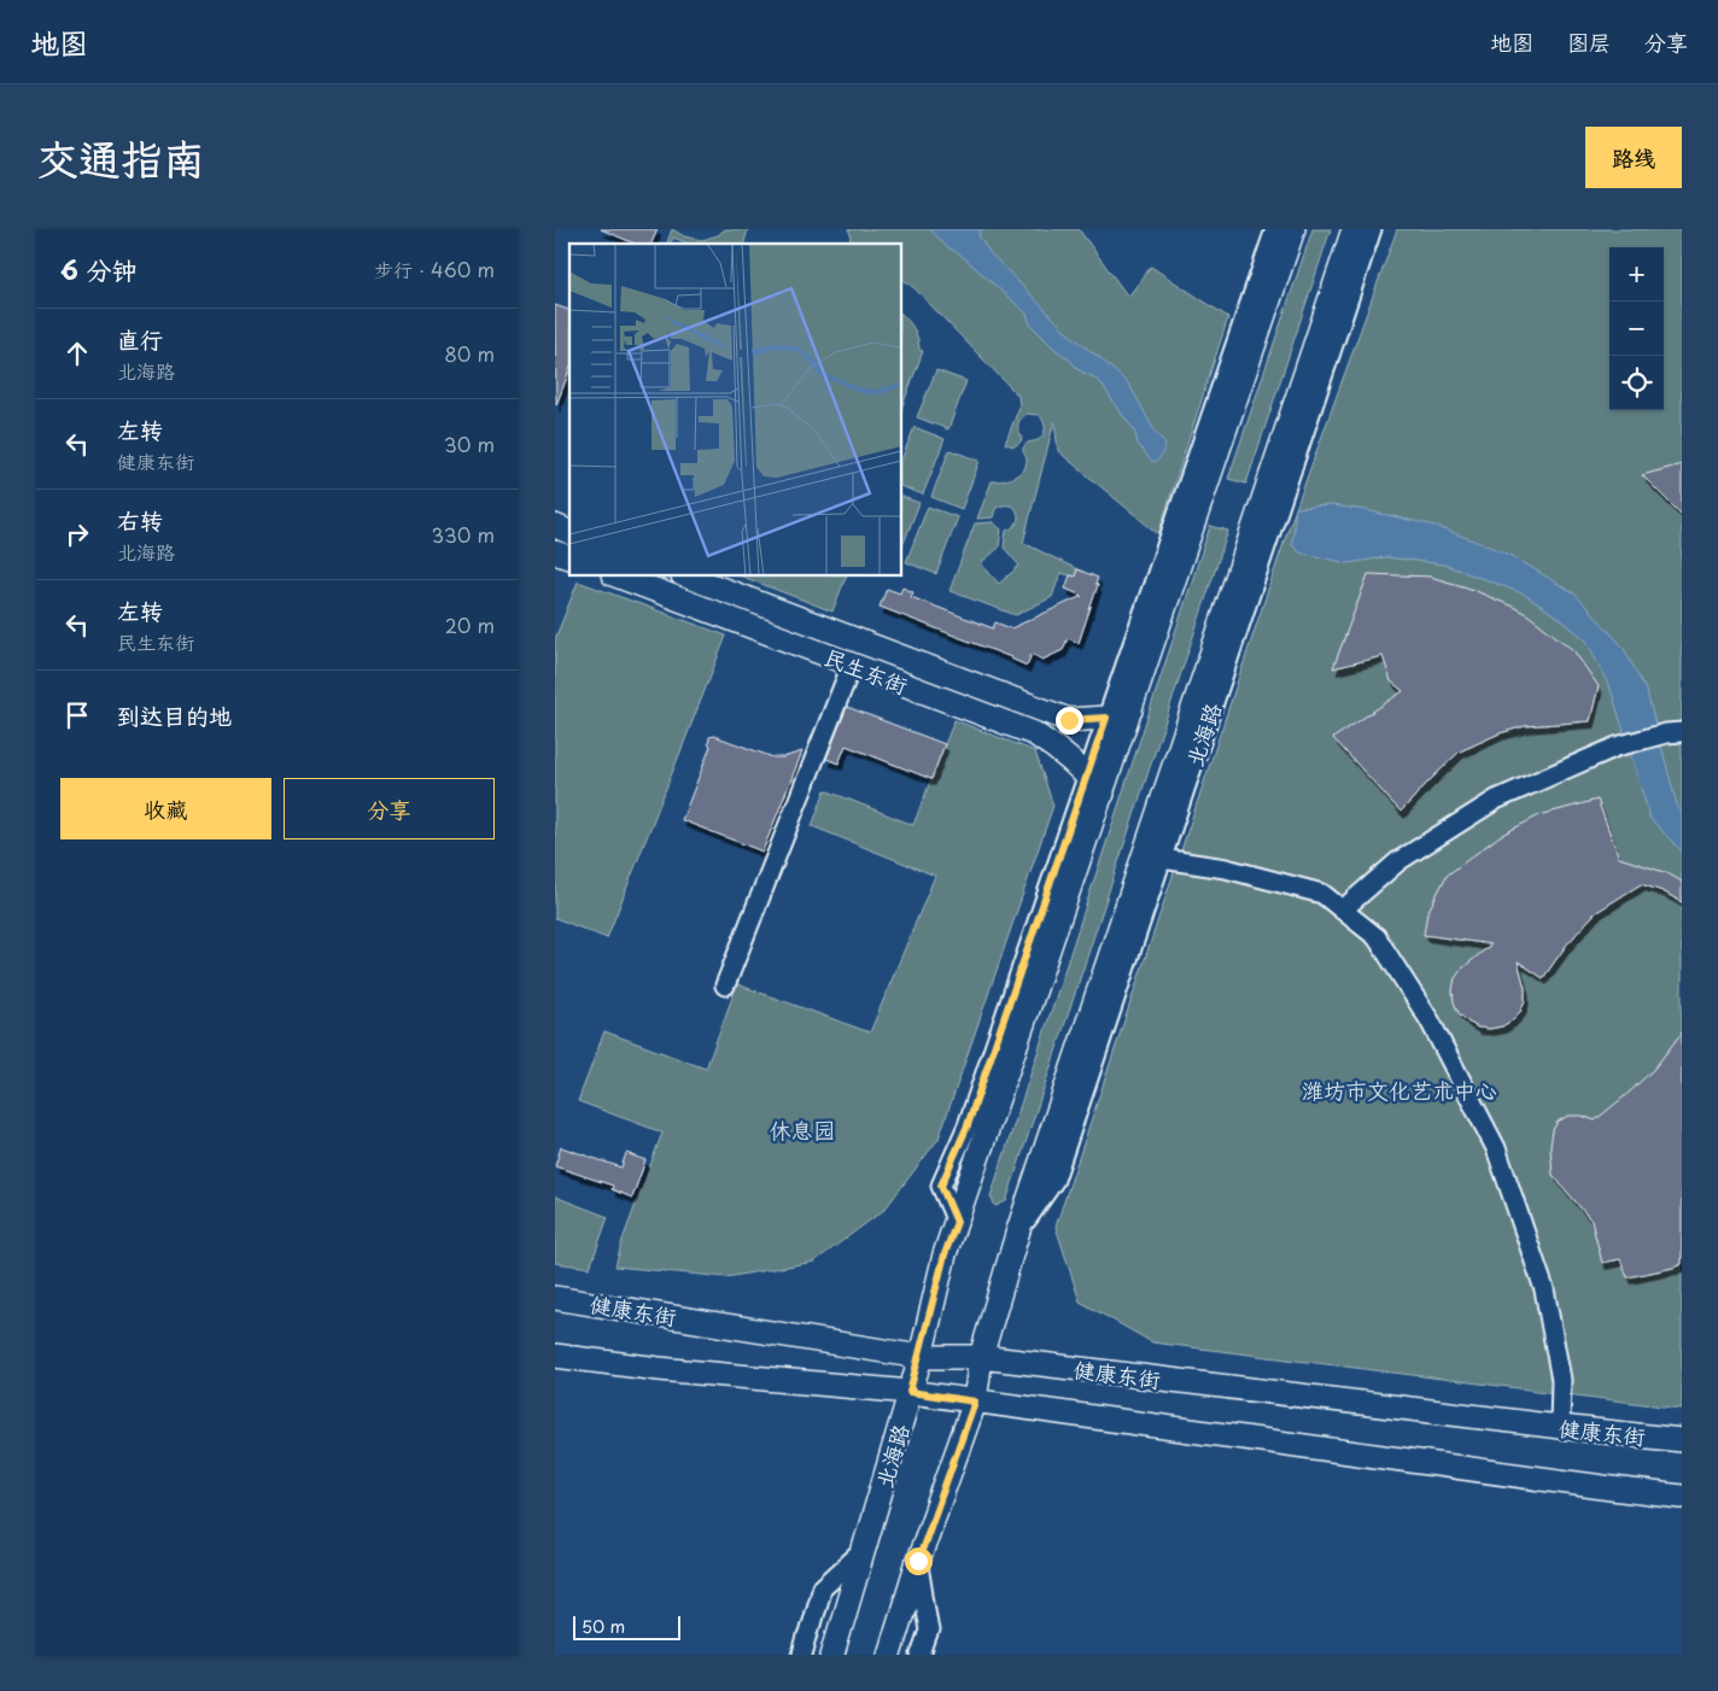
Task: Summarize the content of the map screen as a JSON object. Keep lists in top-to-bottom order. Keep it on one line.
{"streets":{"main road":["民生东街","北海路","健康东街"]},"crossings":[["民生东街","北海路"],["北海路","健康东街"]],"parks":["潍坊市文化艺术中心","休息园"],"scale_bar":"50 m","page":{"header":"地图","nav":["地图","图层","分享"],"title":"交通指南","buttons":["路线",["收藏","分享"]],"heading":["6 分钟","步行 · 460 m"],"map_buttons":["+","−"],"list":[["直行","北海路","80 m"],["左转","健康东街","30 m"],["右转","北海路","330 m"],["左转","民生东街","20 m"],"到达目的地"],"scale":"50 m"}}
